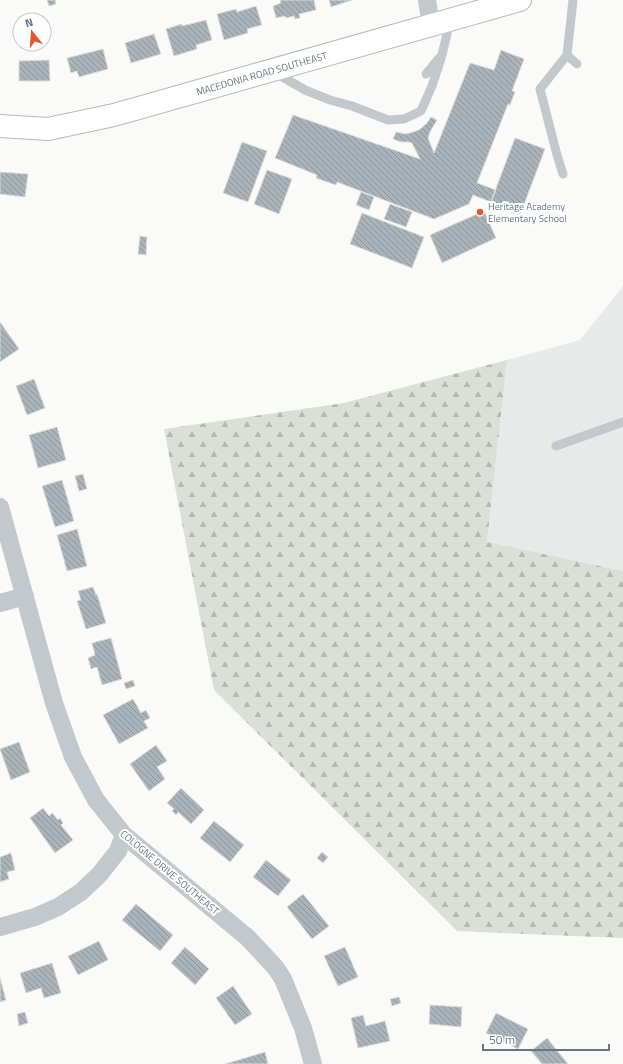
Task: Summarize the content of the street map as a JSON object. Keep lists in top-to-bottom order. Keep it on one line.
{"streets":{"street":["MACEDONIA ROAD SOUTHEAST","COLOGNE DRIVE SOUTHEAST"]},"places":["Heritage Academy Elementary School"],"scale_bar":"50 m","north":"top"}
